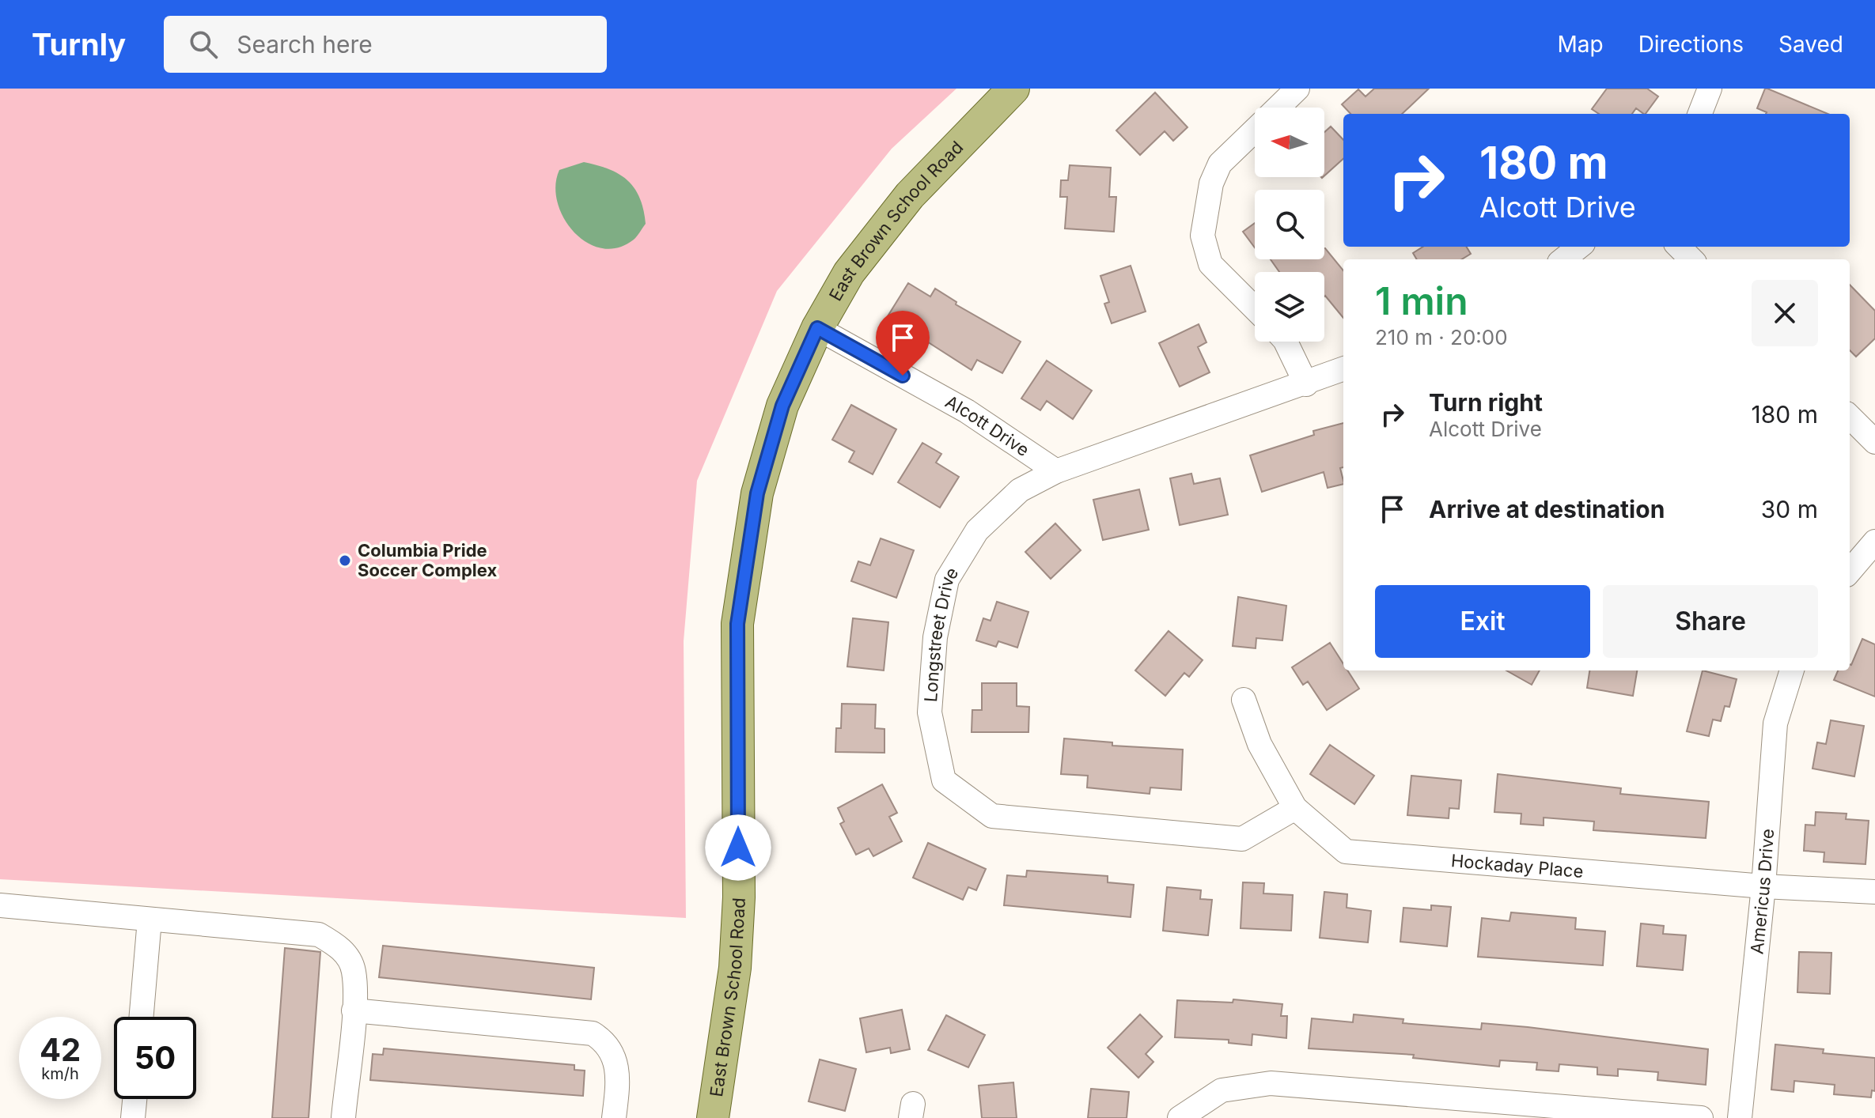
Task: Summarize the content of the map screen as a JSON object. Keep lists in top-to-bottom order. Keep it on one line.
{"streets":{"main road":["East Brown School Road"],"street":["Alcott Drive","Longstreet Drive","Hockaday Place","Americus Drive"]},"crossings":[["East Brown School Road","Alcott Drive"],["Alcott Drive","Longstreet Drive"],["Longstreet Drive","Hockaday Place"],["Hockaday Place","Americus Drive"]],"places":["Columbia Pride Soccer Complex"],"north":"left","page":{"header":"Turnly","search":"Search here","nav":["Map","Directions","Saved"],"turn":["180 m","Alcott Drive"],"heading":["1 min","210 m · 20:00"],"list":[{"name":"Turn right","note":"Alcott Drive","value":"180 m"},{"name":"Arrive at destination","value":"30 m"}],"buttons":["Exit","Share"],"speed":"42 km/h","limit":"50"}}
